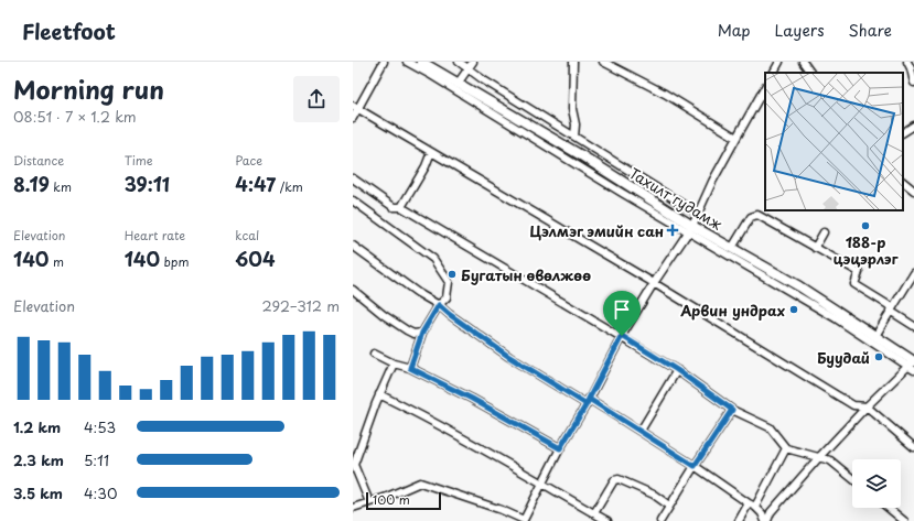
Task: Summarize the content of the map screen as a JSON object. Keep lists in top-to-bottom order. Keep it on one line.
{"streets":{"main road":["Тахилт гудамж"]},"places":{"other":["188-р цэцэрлэг","Бугатын өвөлжөө","Арвин ундрах","Буудай"],"health":["Цэлмэг эмийн сан"]},"scale_bar":"100 m","page":{"header":"Fleetfoot","nav":["Map","Layers","Share"],"heading":["Morning run","08:51 · 7 × 1.2 km"],"stats":[["Distance","8.19 km"],["Time","39:11"],["Pace","4:47 /km"],["Elevation","140 m"],["Heart rate","140 bpm"],["kcal","604"]],"chart":["Elevation","292–312 m"],"list":[{"name":"1.2 km","note":"4:53"},{"name":"2.3 km","note":"5:11"},{"name":"3.5 km","note":"4:30"}],"scale":"100 m"}}
